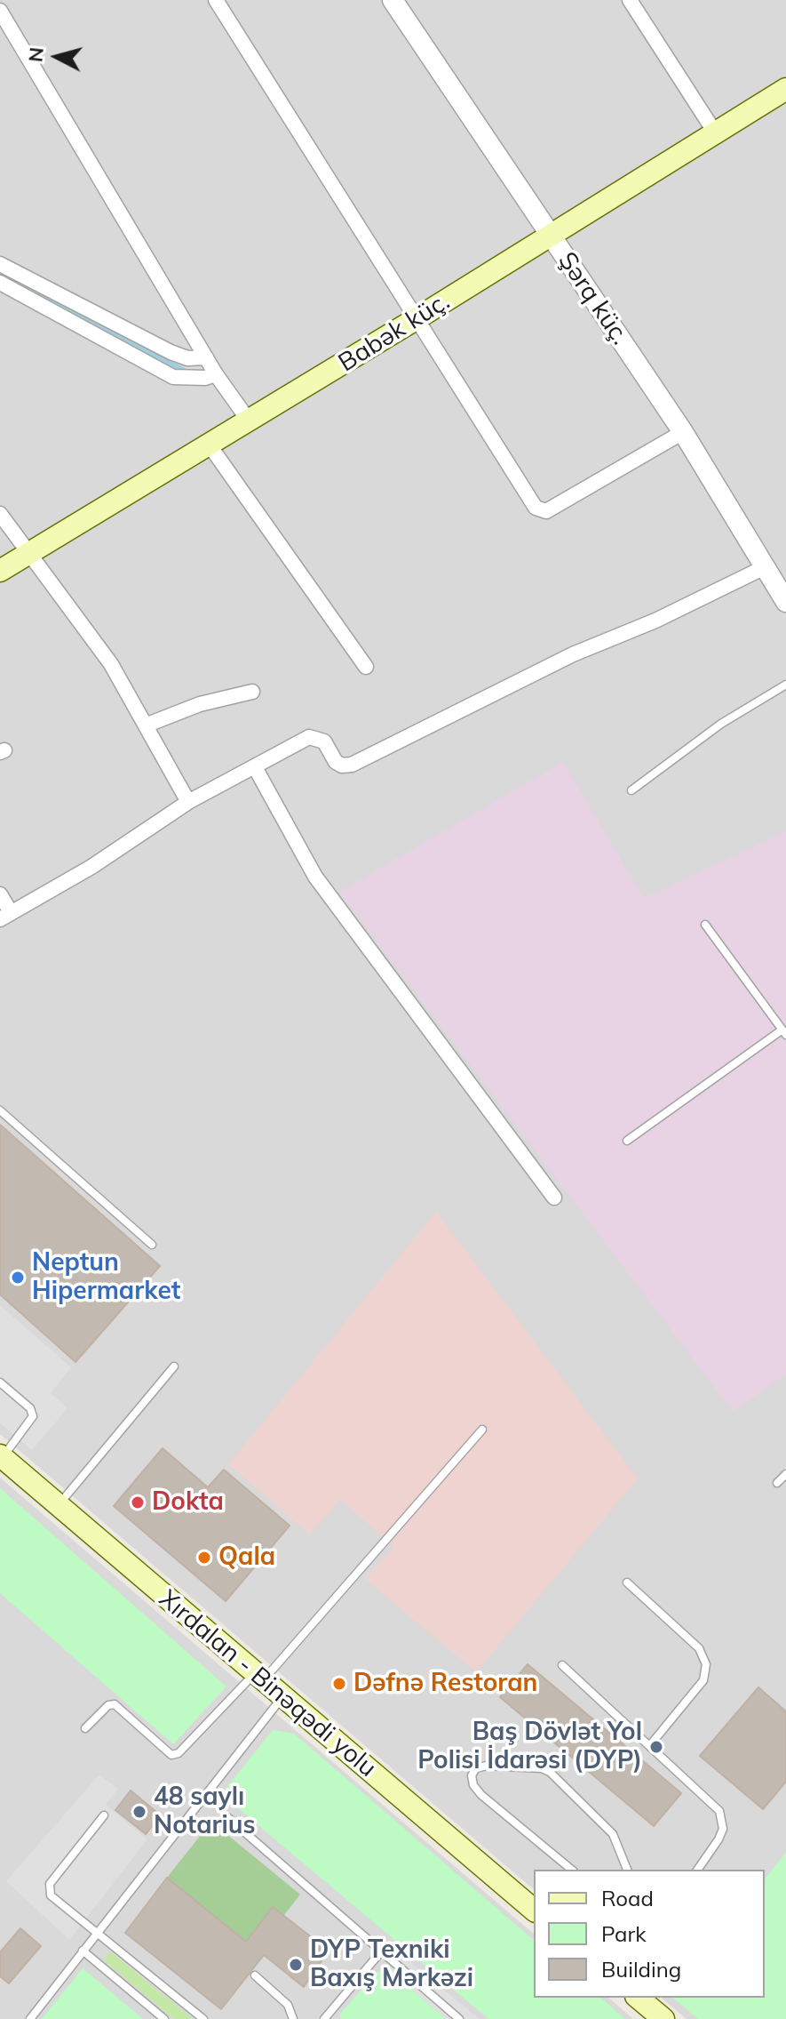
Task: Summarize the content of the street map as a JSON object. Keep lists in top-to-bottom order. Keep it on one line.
{"streets":{"main road":["Babək küç.","Xırdalan - Binəqədi yolu"],"street":["Şərq küç."]},"crossings":[["Şərq küç.","Babək küç."]],"places":["Neptun Hipermarket","Dokta","Qala","Dəfnə Restoran","Baş Dövlət Yol Polisi İdarəsi (DYP)","48 saylı Notarius","DYP Texniki Baxış Mərkəzi"],"legend":["Road","Park","Building"],"north":"left"}
